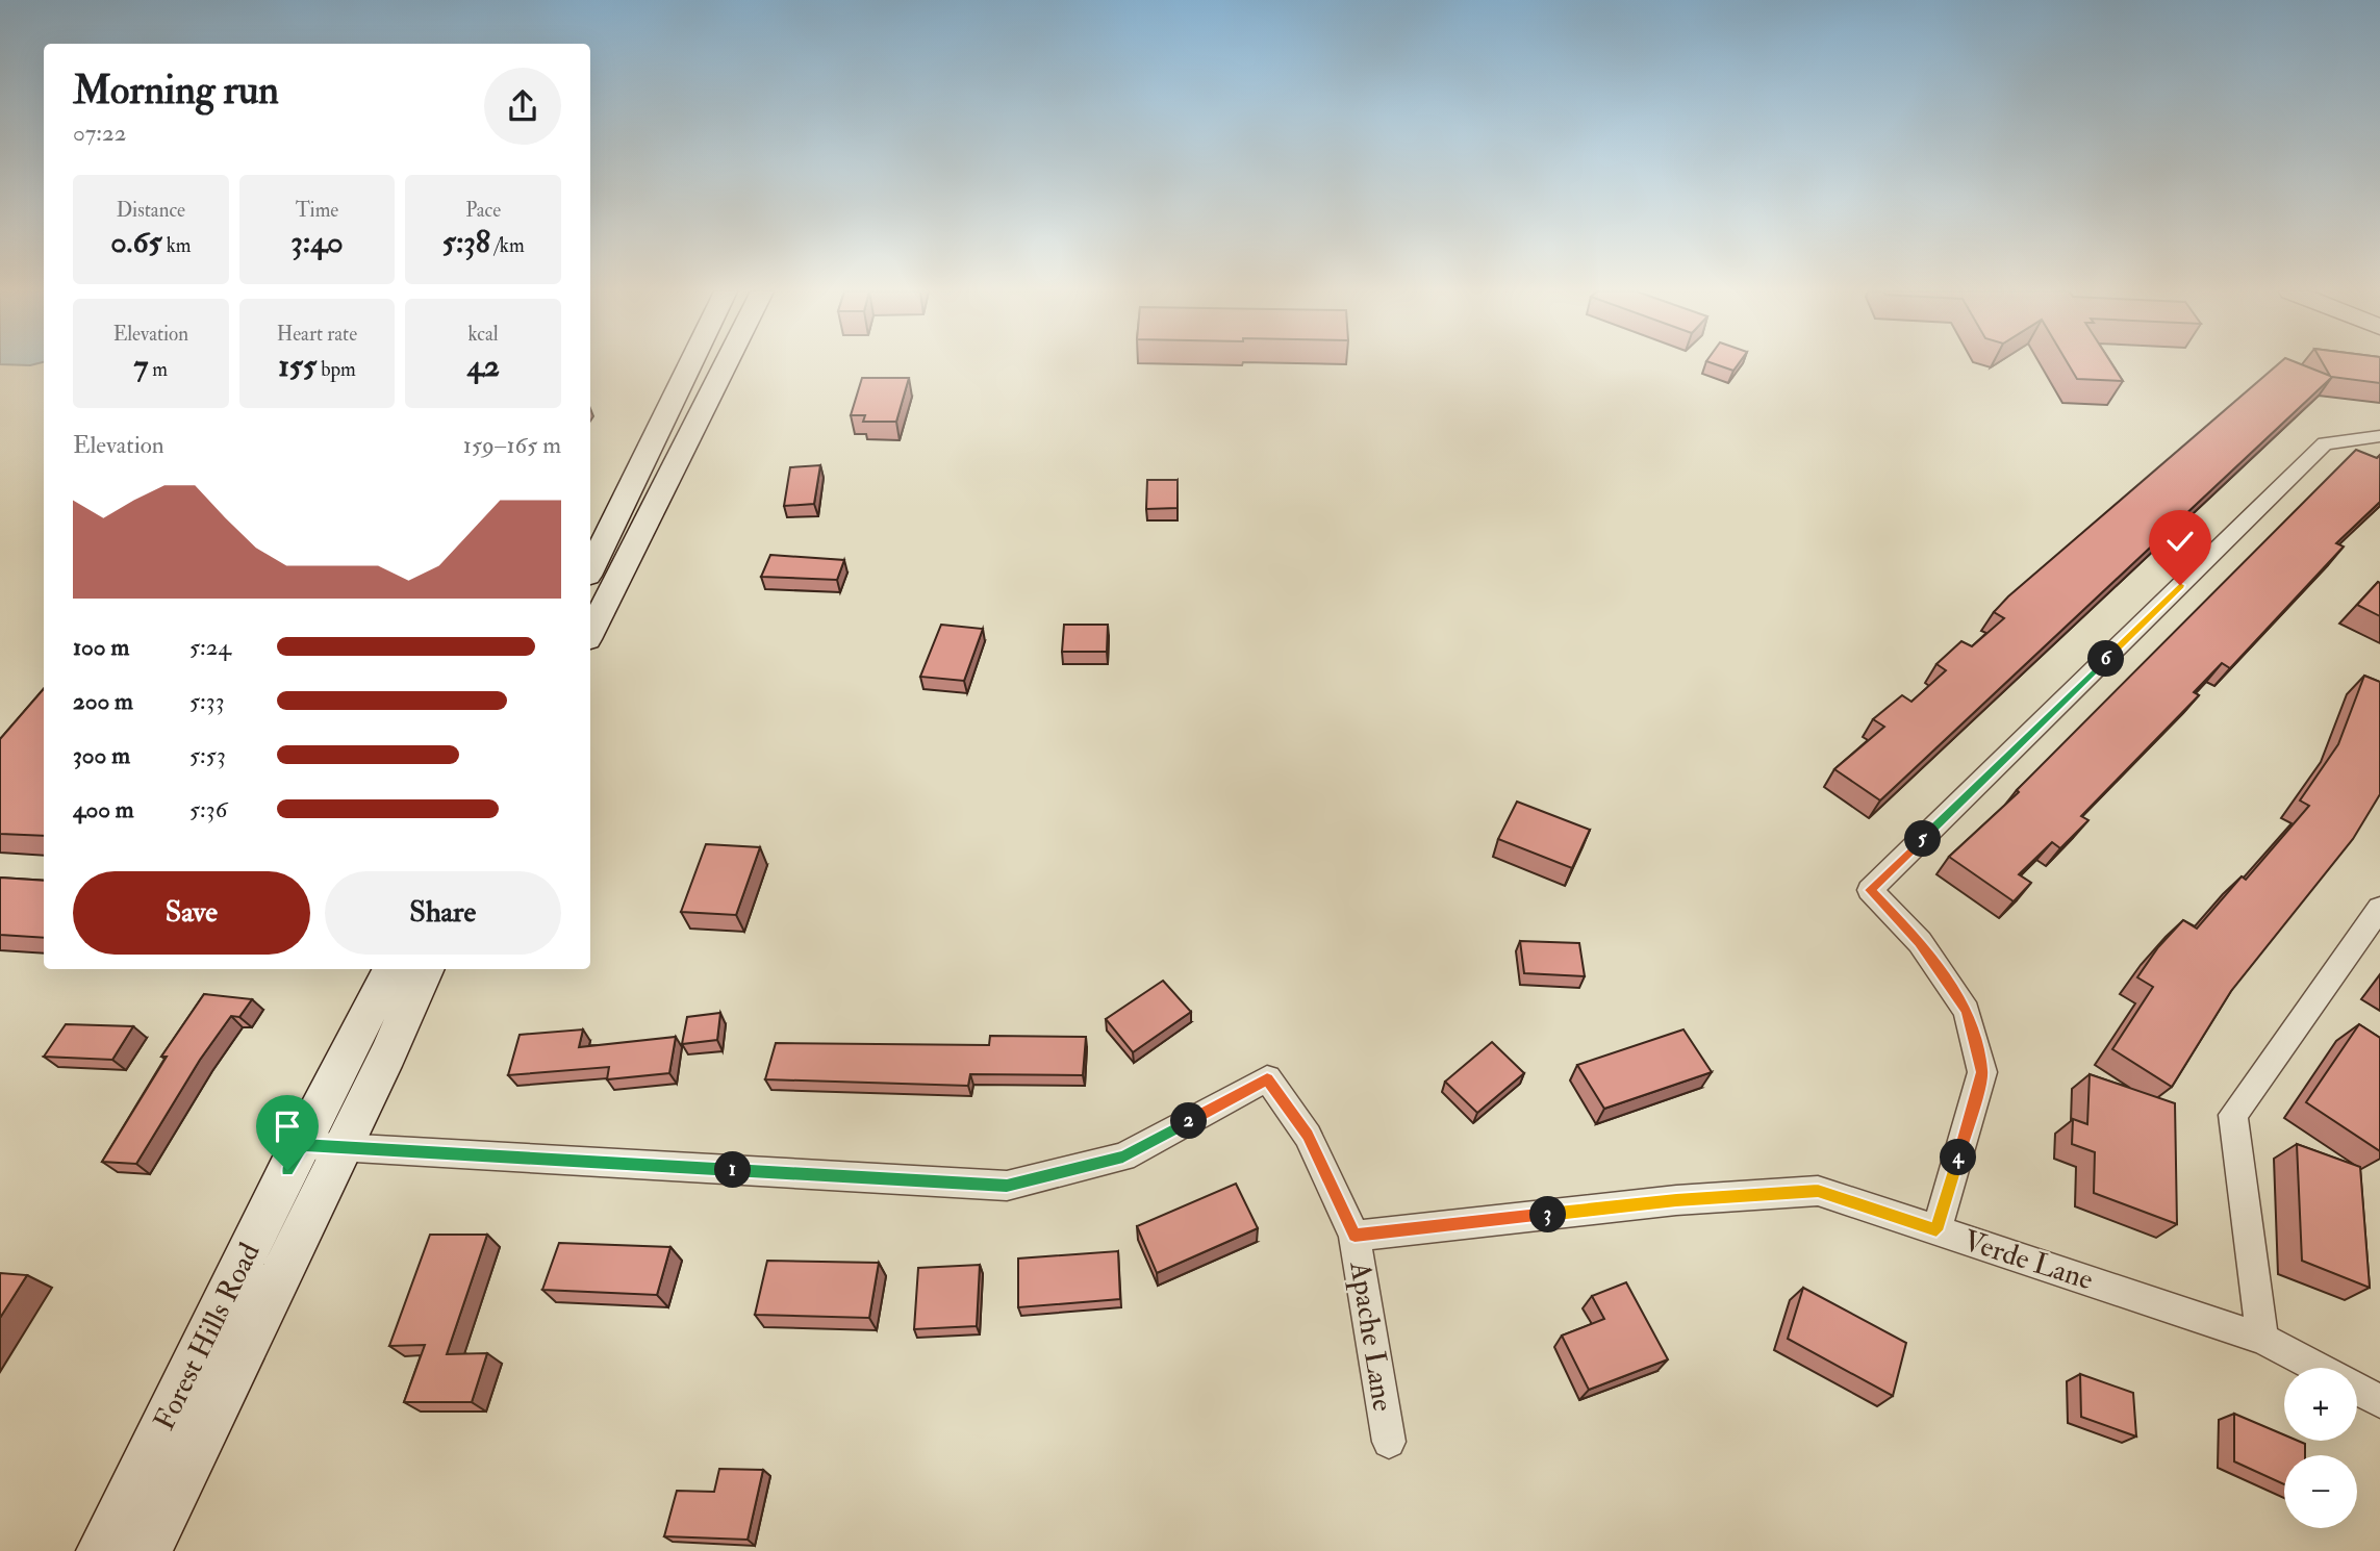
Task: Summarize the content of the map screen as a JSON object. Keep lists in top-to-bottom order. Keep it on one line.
{"streets":{"street":["Verde Lane","Forest Hills Road","Apache Lane"]},"crossings":[["Verde Lane","Apache Lane"],["Forest Hills Road","Apache Lane"]],"page":{"heading":["Morning run","07:22"],"stats":[["Distance","0.65 km"],["Time","3:40"],["Pace","5:38 /km"],["Elevation","7 m"],["Heart rate","155 bpm"],["kcal","42"]],"chart":["Elevation","159–165 m"],"list":[{"name":"100 m","note":"5:24"},{"name":"200 m","note":"5:33"},{"name":"300 m","note":"5:53"},{"name":"400 m","note":"5:36"}],"pins":["6","5","2","4","1","3"],"buttons":["Save","Share"],"map_buttons":["+","−"]}}
